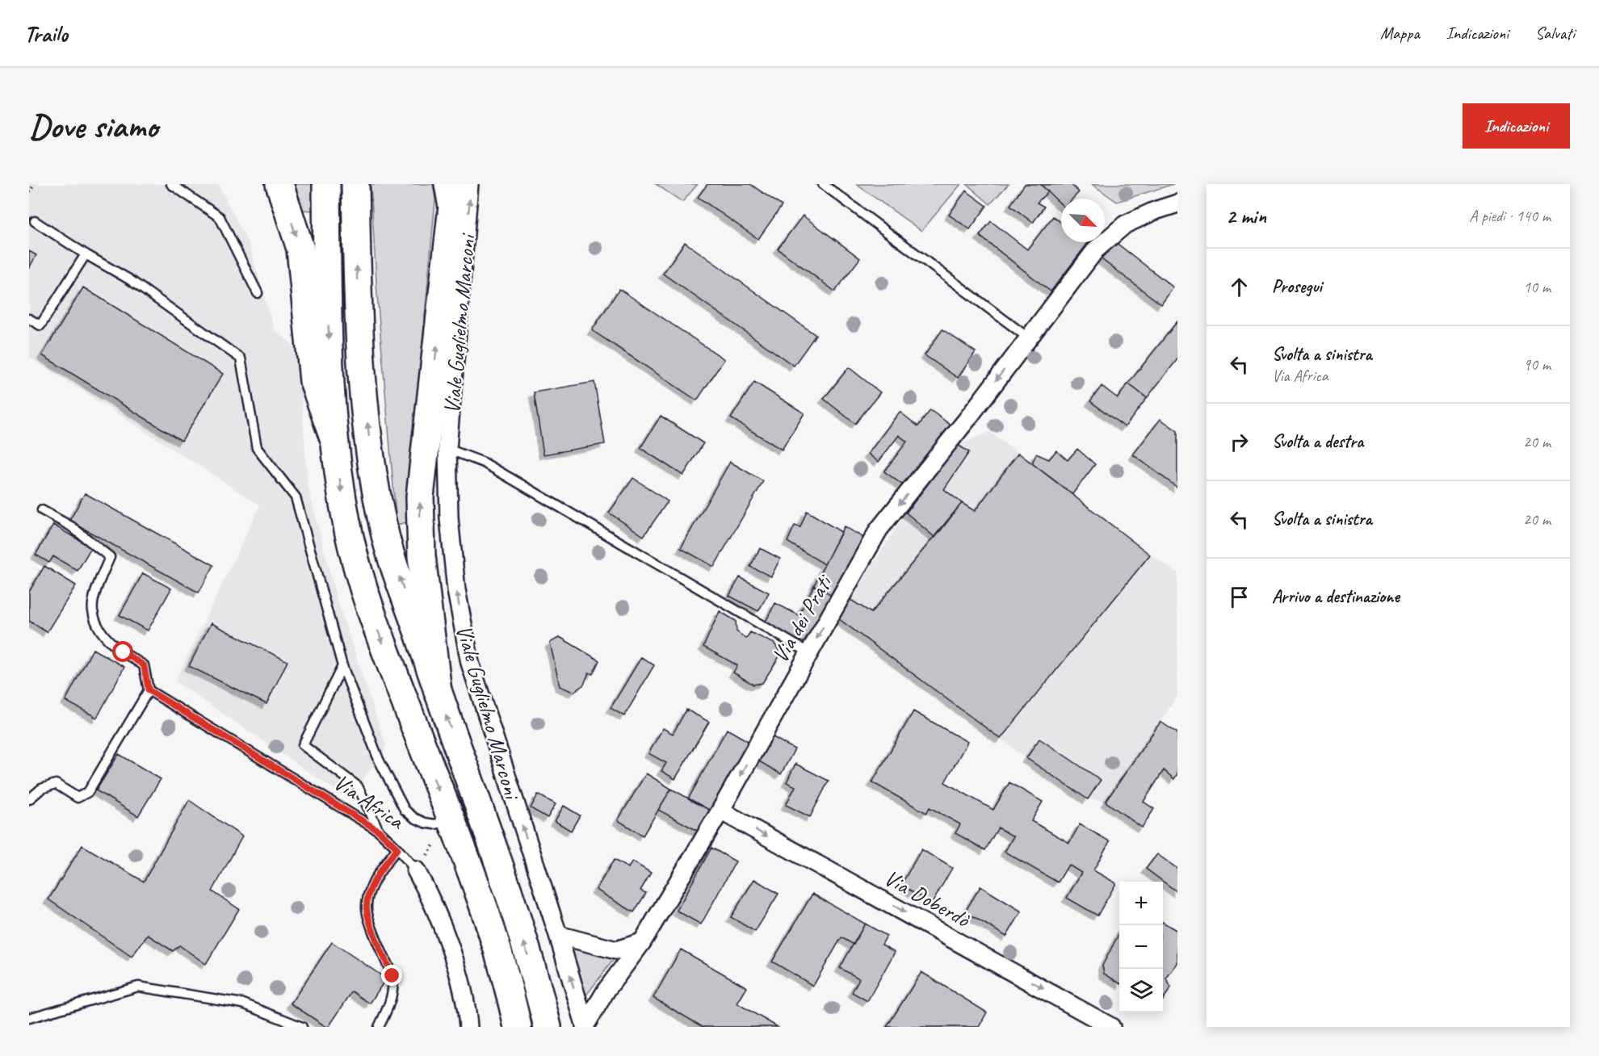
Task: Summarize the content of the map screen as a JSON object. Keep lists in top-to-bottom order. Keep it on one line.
{"streets":{"main road":["Viale Guglielmo Marconi"],"street":["Via dei Prati","Via Africa","Via Doberdò"]},"crossings":[["Viale Guglielmo Marconi","Via dei Prati"],["Via dei Prati","Via Doberdò"]],"one_way":["Via dei Prati","Via Doberdò"],"north":"bottom right","page":{"header":"Trailo","nav":["Mappa","Indicazioni","Salvati"],"buttons":"Indicazioni","title":"Dove siamo","heading":["2 min","A piedi · 140 m"],"list":[["Prosegui","10 m"],["Svolta a sinistra","Via Africa","90 m"],["Svolta a destra","20 m"],["Svolta a sinistra","20 m"],"Arrivo a destinazione"],"map_buttons":["+","−"]}}
